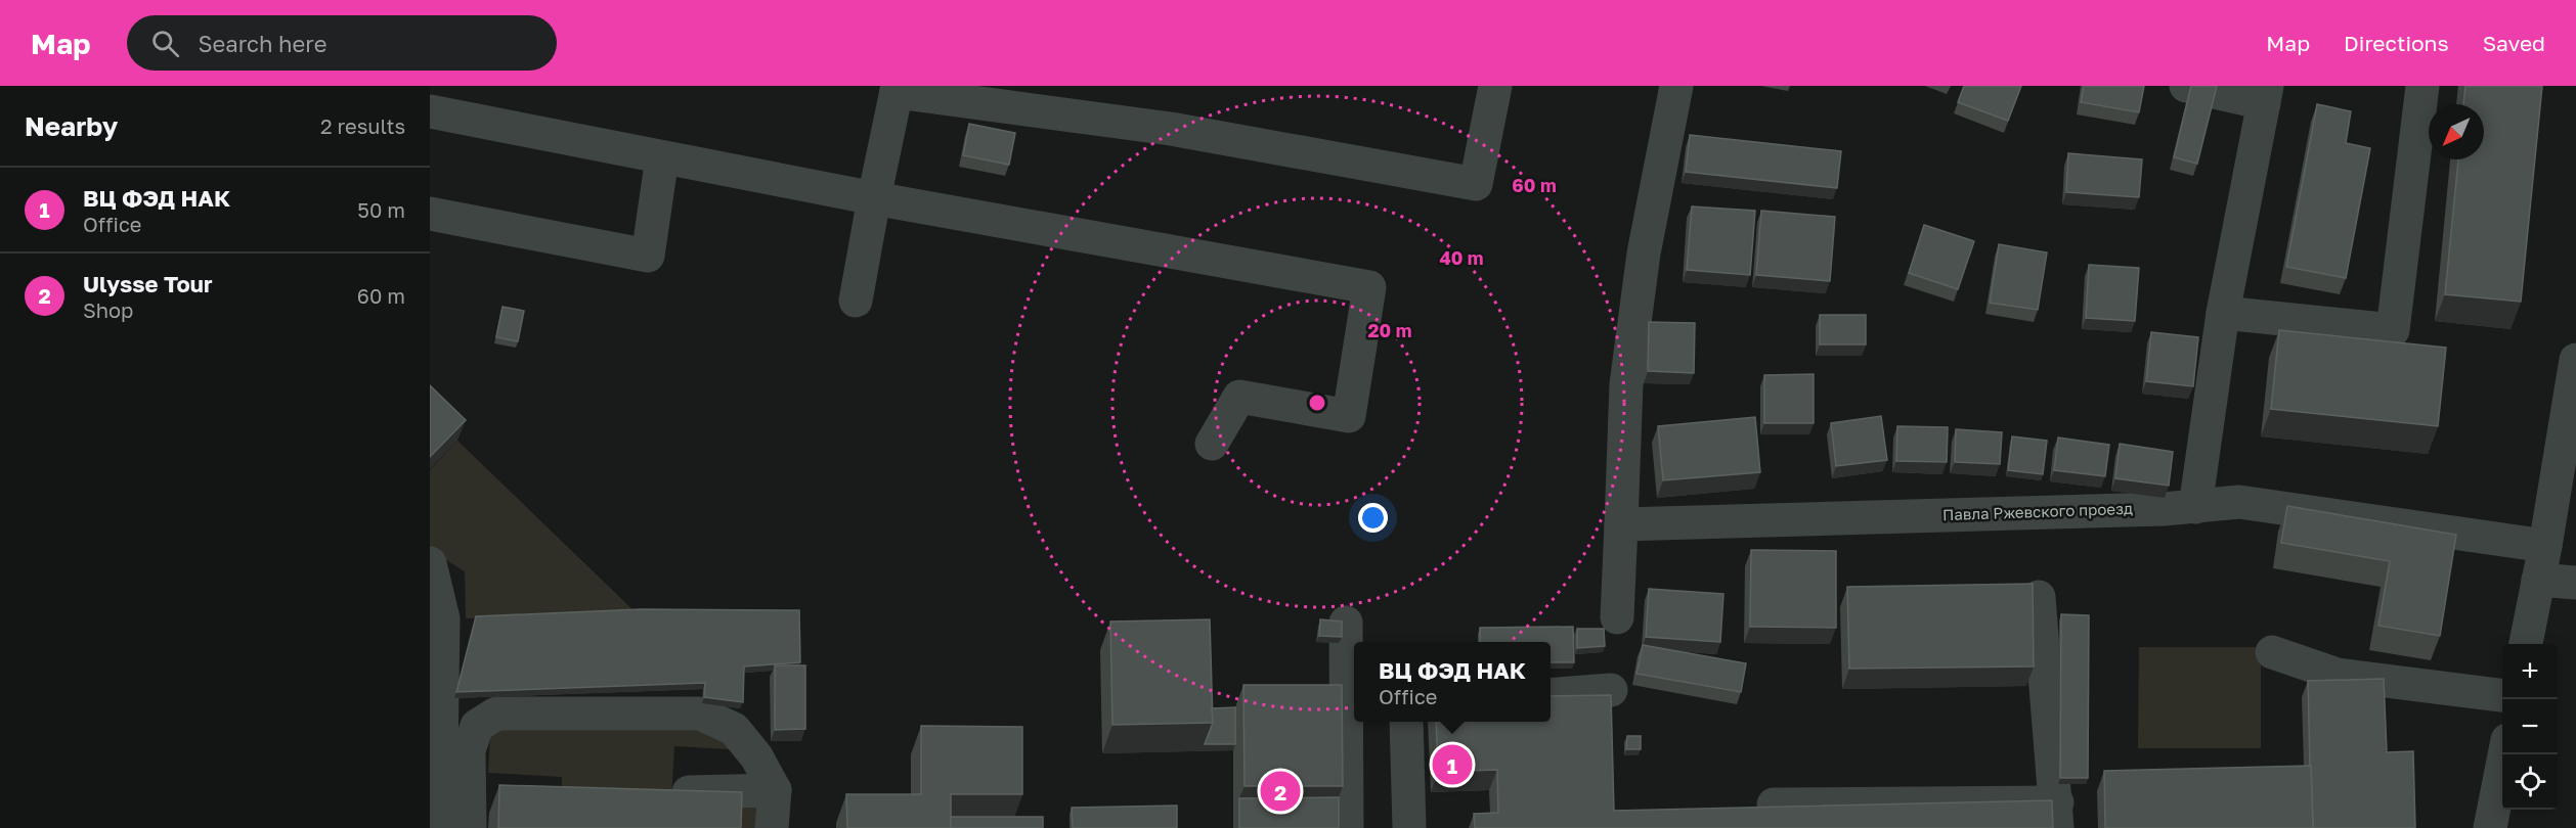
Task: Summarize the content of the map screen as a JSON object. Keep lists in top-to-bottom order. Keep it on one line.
{"streets":{"street":["Павла Ржевского проезд"]},"north":"bottom left","page":{"header":"Map","search":"Search here","nav":["Map","Directions","Saved"],"heading":["Nearby","2 results"],"list":[{"mark":"1","name":"ВЦ ФЭД НАК","note":"Office","value":"50 m"},{"mark":"2","name":"Ulysse Tour","note":"Shop","value":"60 m"}],"popup":["ВЦ ФЭД НАК","Office"],"map_buttons":["+","−"],"pins":["1","2"]},"rings":["60 m","40 m","20 m"]}
